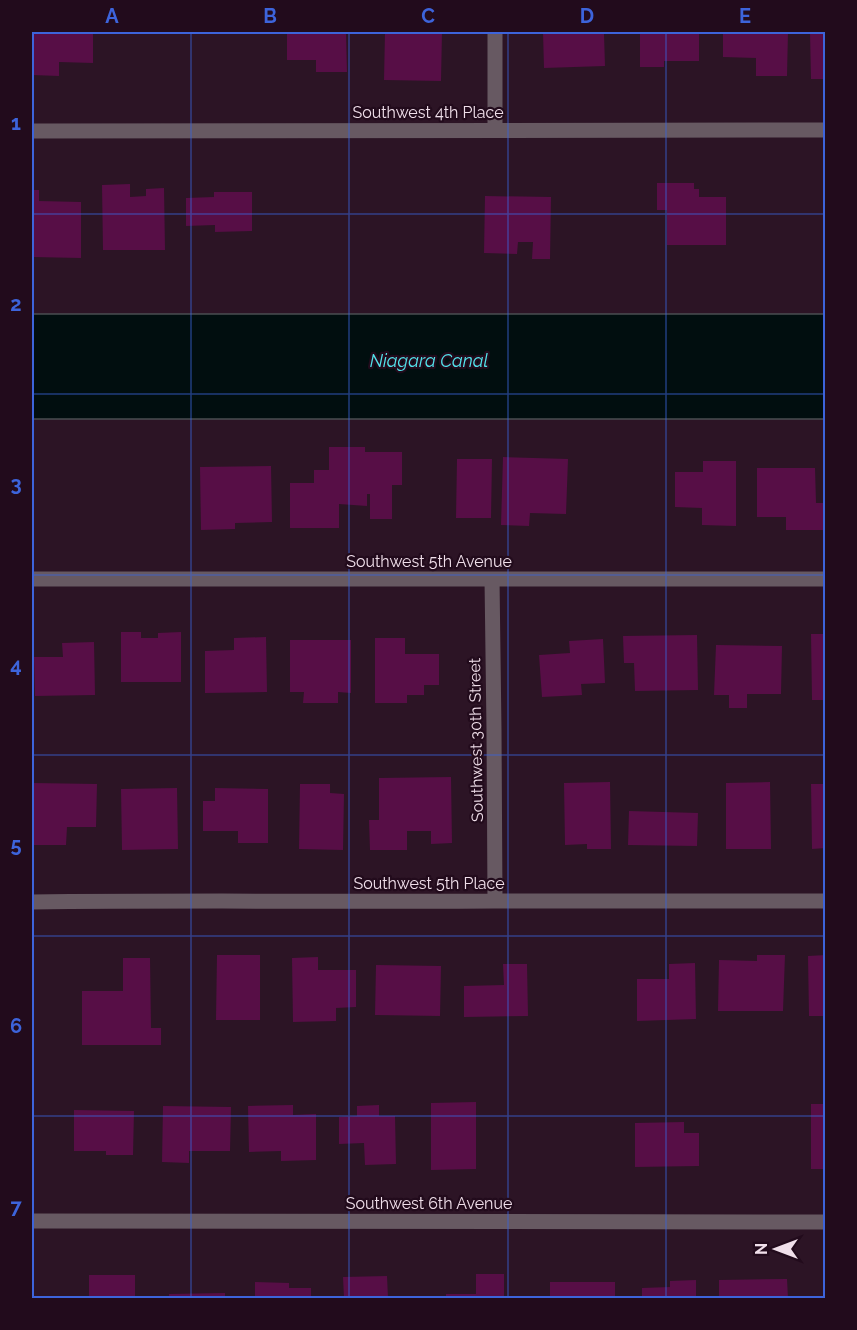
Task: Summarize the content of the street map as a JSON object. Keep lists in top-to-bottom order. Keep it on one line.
{"streets":{"street":["Southwest 4th Place","Southwest 5th Avenue","Southwest 30th Street","Southwest 5th Place","Southwest 6th Avenue"]},"crossings":[["Southwest 5th Avenue","Southwest 30th Street"],["Southwest 30th Street","Southwest 5th Place"]],"water":["Niagara Canal"],"north":"left","grid":{"columns":["A","B","C","D","E"],"rows":["1","2","3","4","5","6","7"]}}
